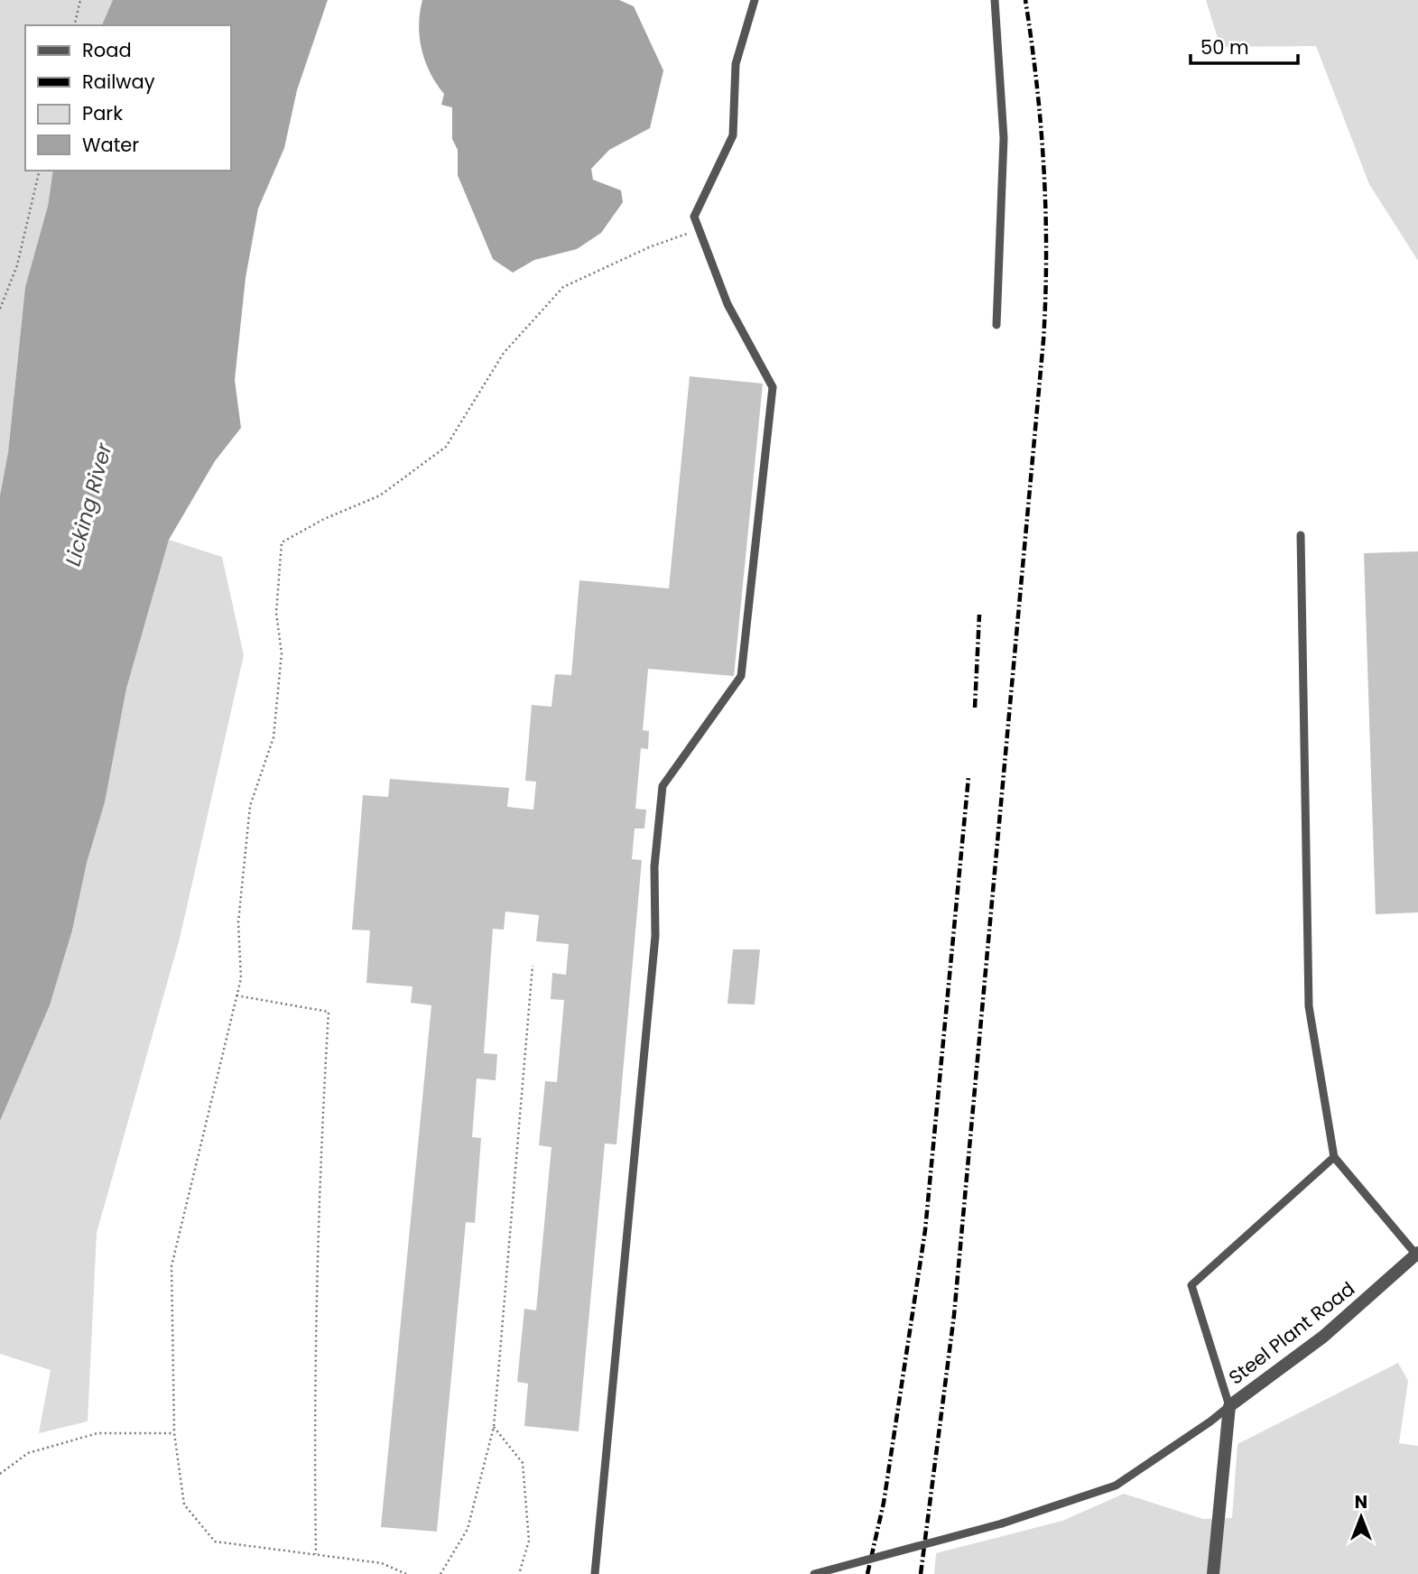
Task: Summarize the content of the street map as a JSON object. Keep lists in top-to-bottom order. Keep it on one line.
{"streets":{"street":["Steel Plant Road"]},"water":["Licking River"],"legend":["Road","Railway","Park","Water"],"scale_bar":"50 m","north":"top"}
